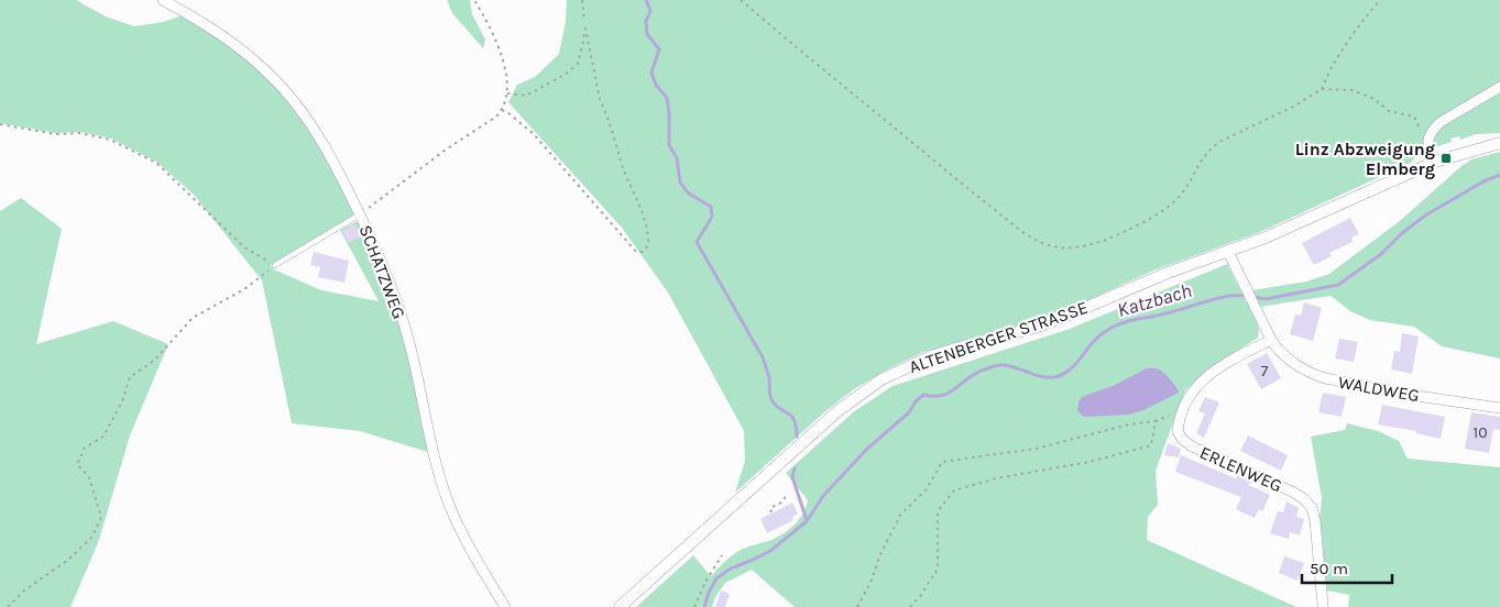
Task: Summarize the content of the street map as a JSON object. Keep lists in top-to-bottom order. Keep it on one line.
{"streets":{"street":["SCHATZWEG","ALTENBERGER STRASSE","WALDWEG","ERLENWEG"]},"crossings":[["WALDWEG","ERLENWEG"]],"water":["Katzbach"],"places":{"transit":["Linz Abzweigung Elmberg"]},"house_numbers":["7","10"],"scale_bar":"50 m"}
